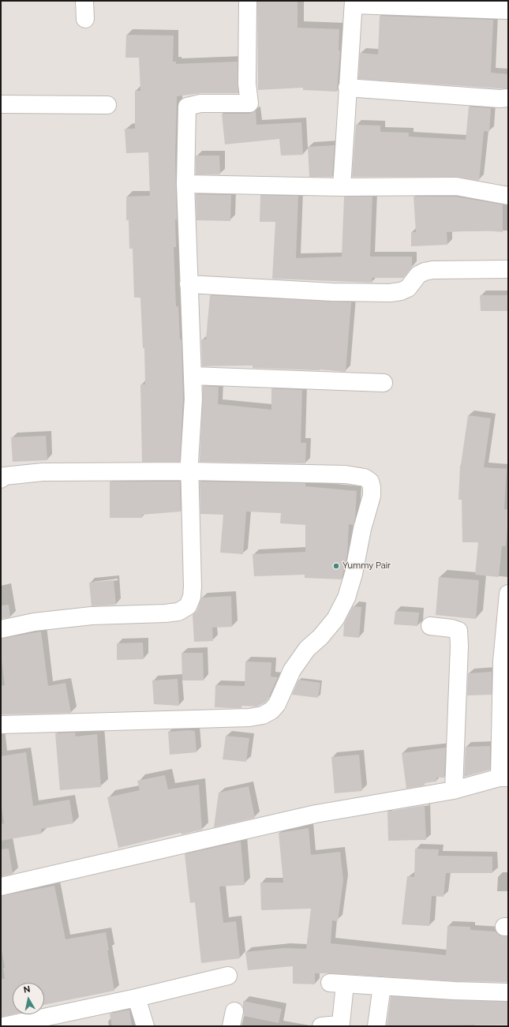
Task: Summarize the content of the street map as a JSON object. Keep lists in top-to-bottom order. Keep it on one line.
{"places":["Yummy Pair"],"north":"top"}
